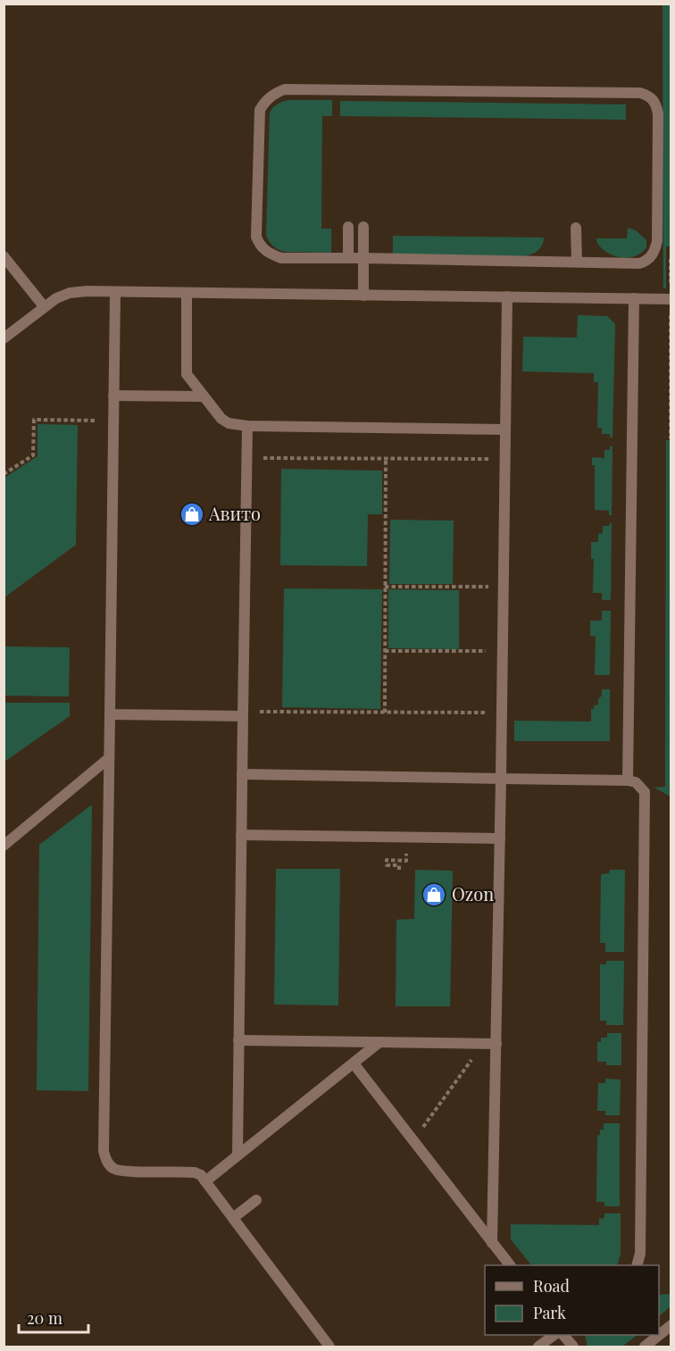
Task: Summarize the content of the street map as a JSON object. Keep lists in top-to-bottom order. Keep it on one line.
{"places":{"shop":["Авито","Ozon"]},"legend":["Road","Park"],"scale_bar":"20 m"}
